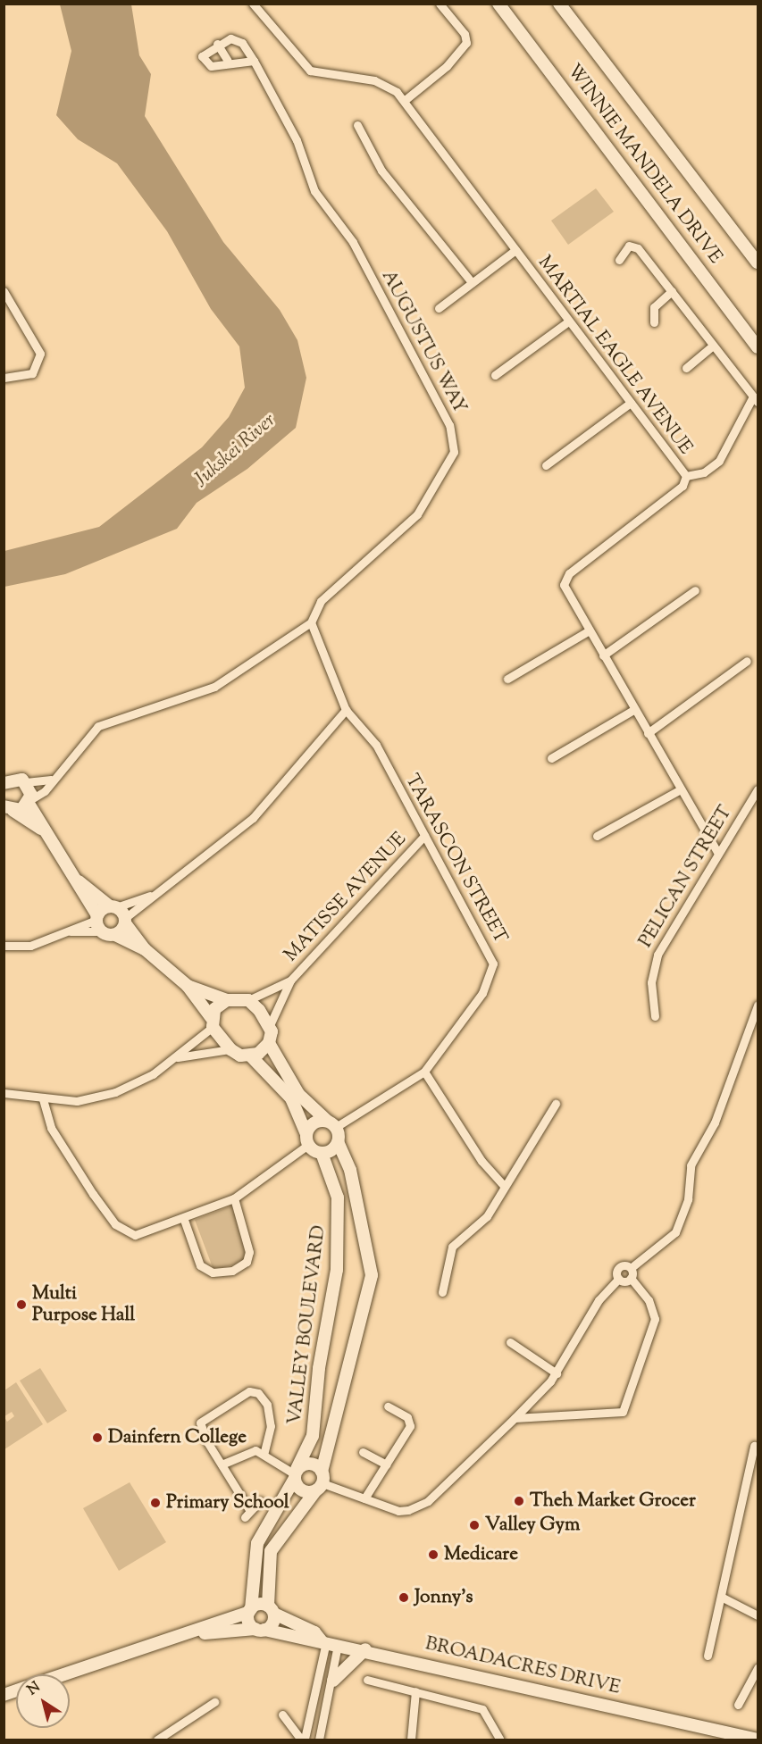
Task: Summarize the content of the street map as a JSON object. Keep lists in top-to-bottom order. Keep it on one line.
{"streets":{"street":["WINNIE MANDELA DRIVE","AUGUSTUS WAY","MARTIAL EAGLE AVENUE","TARASCON STREET","PELICAN STREET","MATISSE AVENUE","VALLEY BOULEVARD","BROADACRES DRIVE"]},"crossings":[["AUGUSTUS WAY","TARASCON STREET"],["MARTIAL EAGLE AVENUE","PELICAN STREET"],["TARASCON STREET","MATISSE AVENUE"],["TARASCON STREET","VALLEY BOULEVARD"],["VALLEY BOULEVARD","BROADACRES DRIVE"]],"water":["Jukskei River"],"places":["Multi Purpose Hall","Dainfern College","Theh Market Grocer","Primary School","Valley Gym","Medicare","Jonny's"],"north":"top left"}
